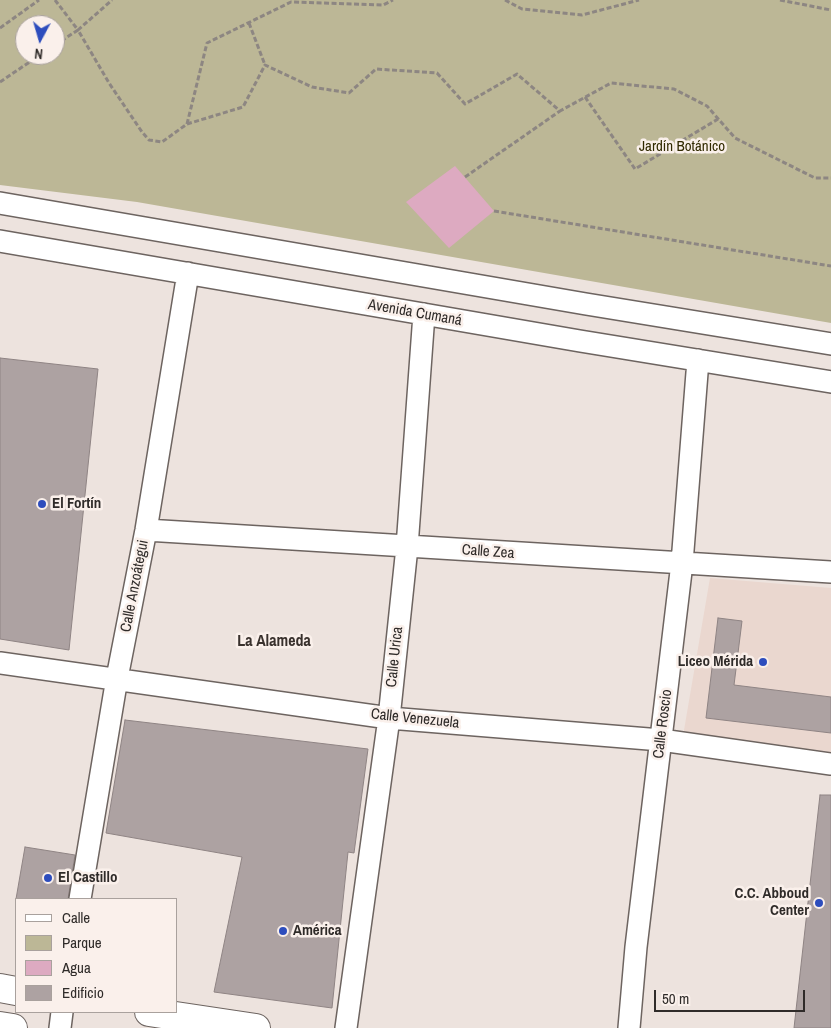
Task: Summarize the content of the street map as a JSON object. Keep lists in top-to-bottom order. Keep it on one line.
{"streets":{"street":["Avenida Cumaná","Calle Zea","Calle Anzoátegui","Calle Urica","Calle Venezuela","Calle Roscio"]},"crossings":[["Avenida Cumaná","Calle Anzoátegui"],["Avenida Cumaná","Calle Urica"],["Avenida Cumaná","Calle Roscio"],["Calle Zea","Calle Anzoátegui"],["Calle Zea","Calle Urica"],["Calle Zea","Calle Roscio"],["Calle Anzoátegui","Calle Venezuela"],["Calle Urica","Calle Venezuela"],["Calle Venezuela","Calle Roscio"]],"districts":["La Alameda"],"parks":["Jardín Botánico"],"places":["El Fortín","Liceo Mérida","El Castillo","C.C. Abboud Center","América"],"legend":["Calle","Parque","Agua","Edificio"],"scale_bar":"50 m","north":"bottom"}
